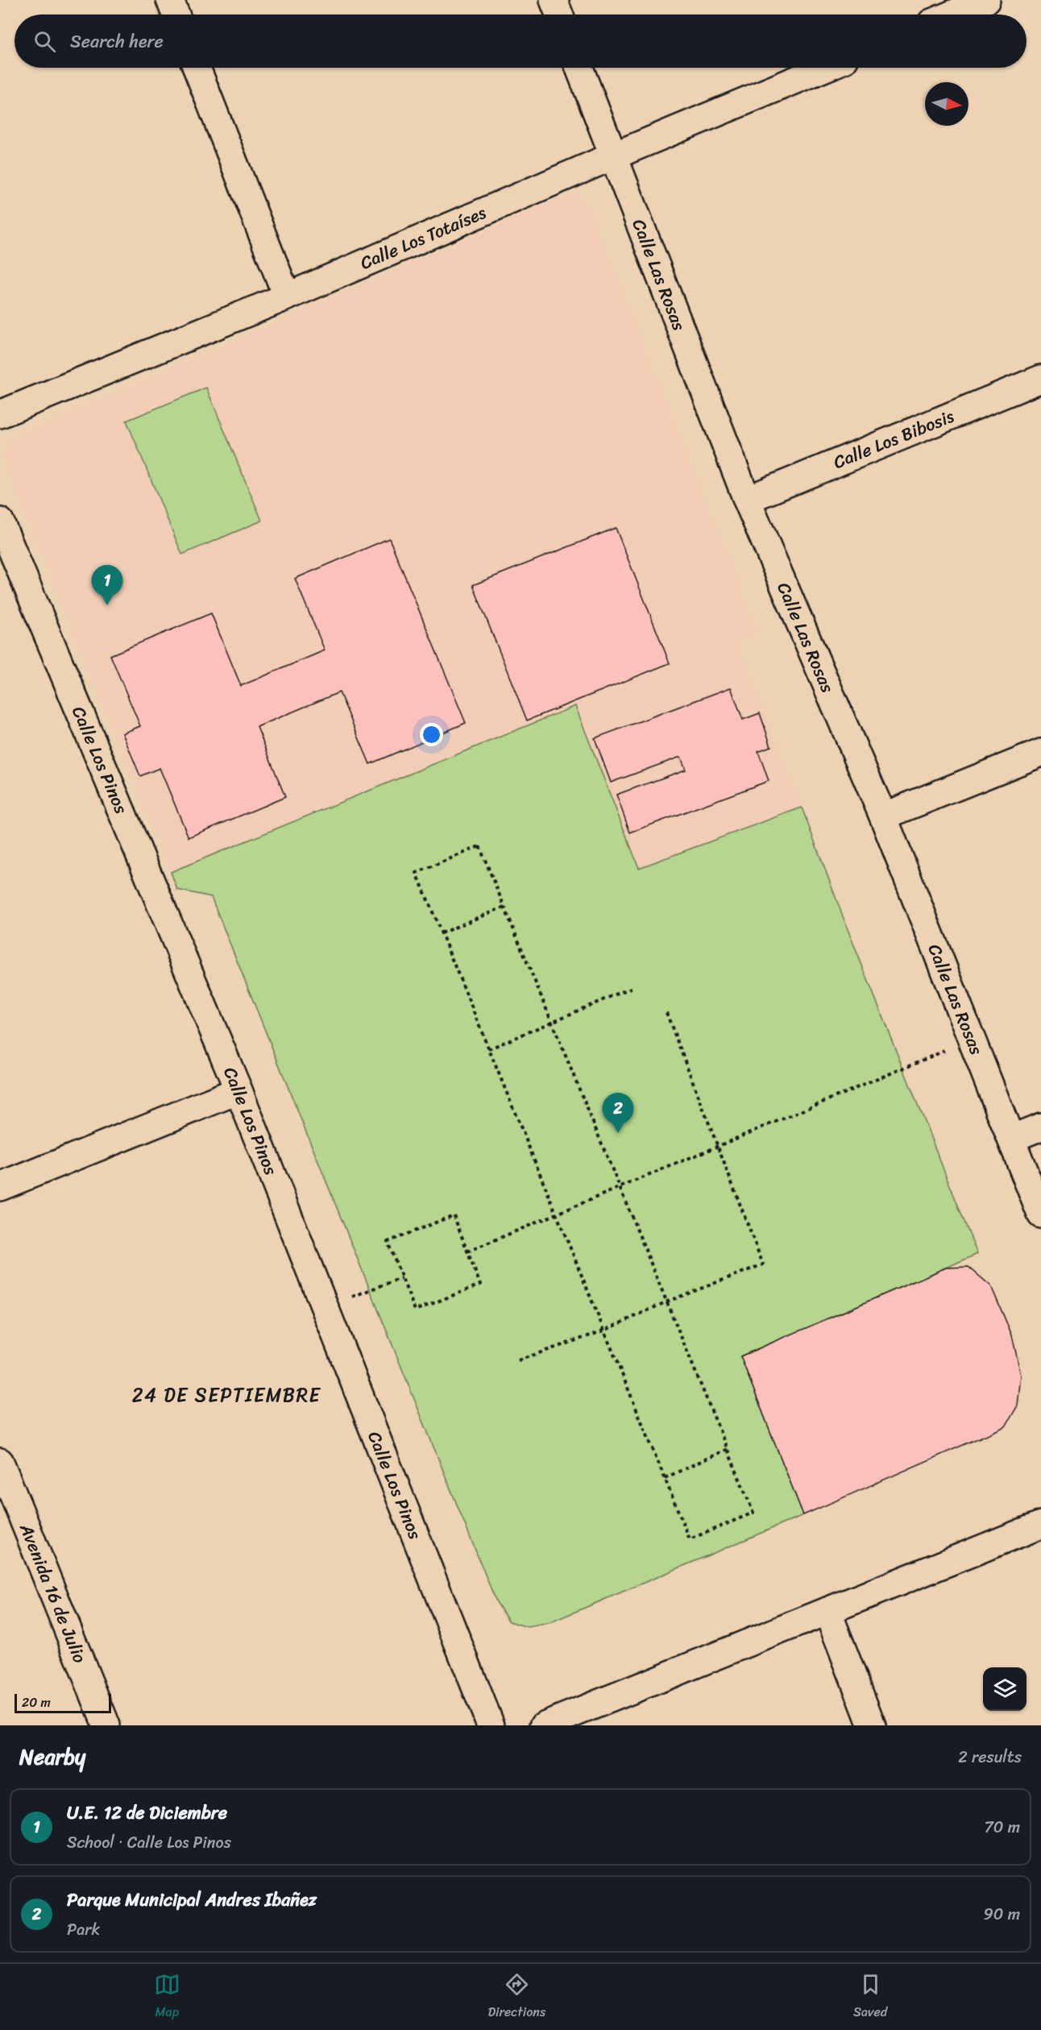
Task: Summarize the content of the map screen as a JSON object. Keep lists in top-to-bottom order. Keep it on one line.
{"streets":{"street":["Calle Los Totaíses","Calle Las Rosas","Calle Los Bibosis","Calle Los Pinos","Avenida 16 de Julio"]},"crossings":[["Calle Los Totaíses","Calle Las Rosas"],["Calle Las Rosas","Calle Los Bibosis"]],"districts":["24 DE SEPTIEMBRE"],"scale_bar":"20 m","north":"right","page":{"search":"Search here","pins":["1","2"],"scale":"20 m","heading":["Nearby","2 results"],"list":[{"mark":"1","name":"U.E. 12 de Diciembre","note":"School · Calle Los Pinos","value":"70 m"},{"mark":"2","name":"Parque Municipal Andres Ibañez","note":"Park","value":"90 m"}],"nav":["Map","Directions","Saved"]}}
